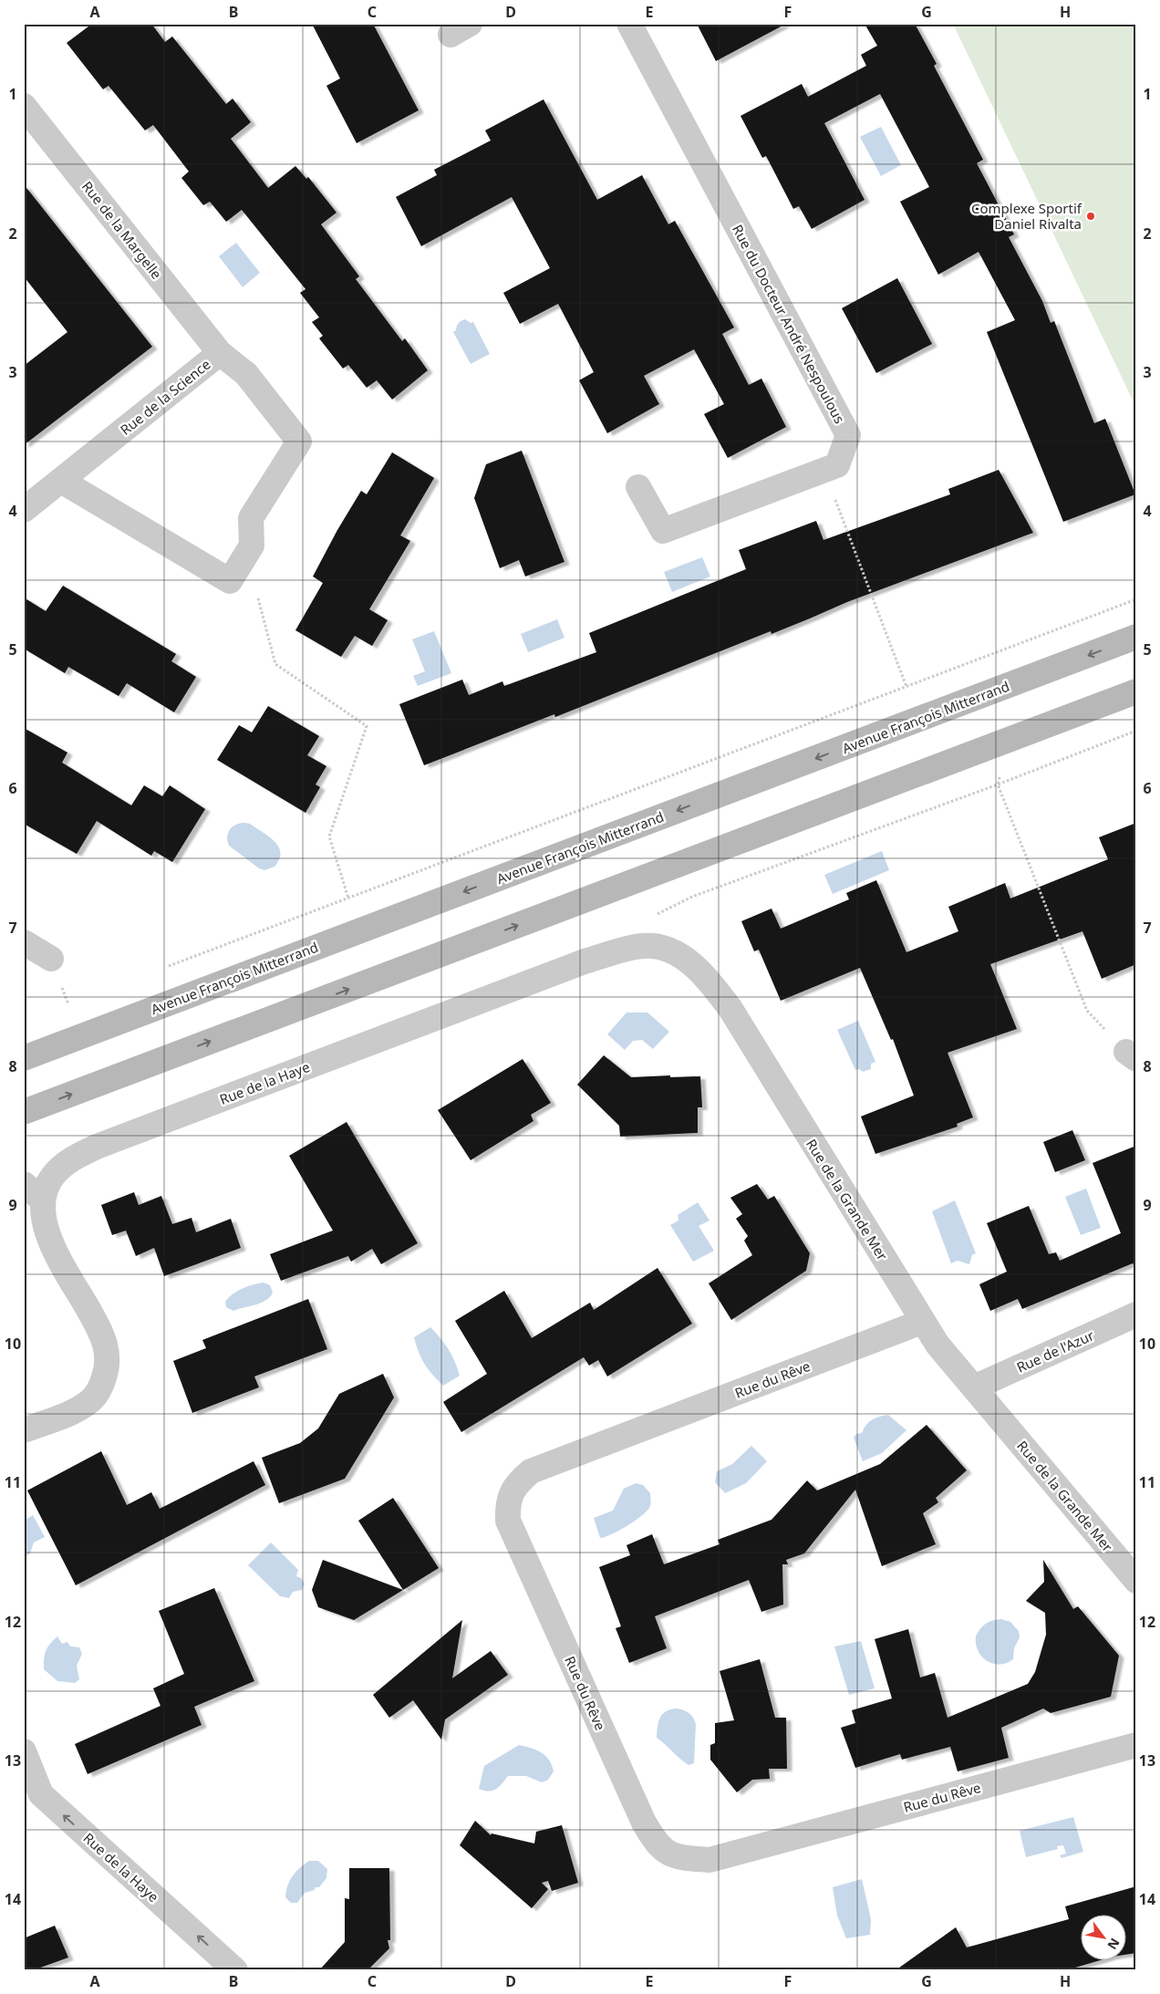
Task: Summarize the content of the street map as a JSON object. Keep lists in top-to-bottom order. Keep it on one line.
{"streets":{"main road":["Avenue François Mitterrand"],"street":["Rue de la Margelle","Rue du Docteur André Nespoulous","Rue de la Science","Rue de la Haye","Rue de la Grande Mer","Rue de l'Azur","Rue du Rêve"]},"crossings":[["Rue de la Margelle","Rue de la Science"],["Rue de la Haye","Rue de la Grande Mer"],["Rue de la Grande Mer","Rue de l'Azur"],["Rue de la Grande Mer","Rue du Rêve"]],"places":["Complexe Sportif Daniel Rivalta"],"north":"bottom right","grid":{"columns":["A","B","C","D","E","F","G","H"],"rows":["1","2","3","4","5","6","7","8","9","10","11","12","13","14"]}}
